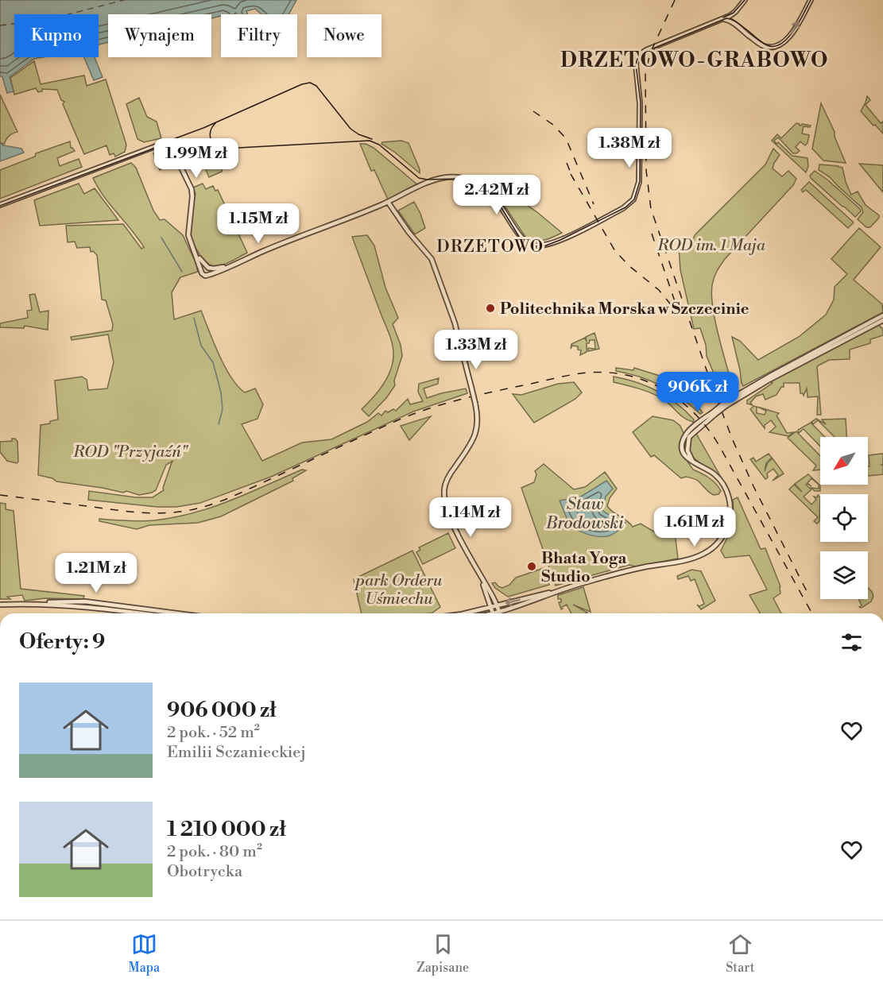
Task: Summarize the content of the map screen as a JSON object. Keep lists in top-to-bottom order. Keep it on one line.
{"districts":["DRZETOWO-GRABOWO","DRZETOWO"],"water":["Staw Brodowski"],"parks":["ROD im. 1 Maja","ROD \"Przyjaźń\"","park Orderu Uśmiechu"],"places":["Politechnika Morska w Szczecinie","Bhata Yoga Studio"],"north":"bottom left","page":{"chip":["Kupno","Wynajem","Filtry","Nowe"],"price":["1.38M zł","1.99M zł","2.42M zł","1.15M zł","1.33M zł","906K zł","1.14M zł","1.61M zł","1.21M zł"],"heading":"Oferty: 9","list":[{"name":"906 000 zł","note":"2 pok. · 52 m² · Emilii Sczanieckiej"},{"name":"1 210 000 zł","note":"2 pok. · 80 m² · Obotrycka"}],"tabs":["Mapa","Zapisane","Start"]}}
